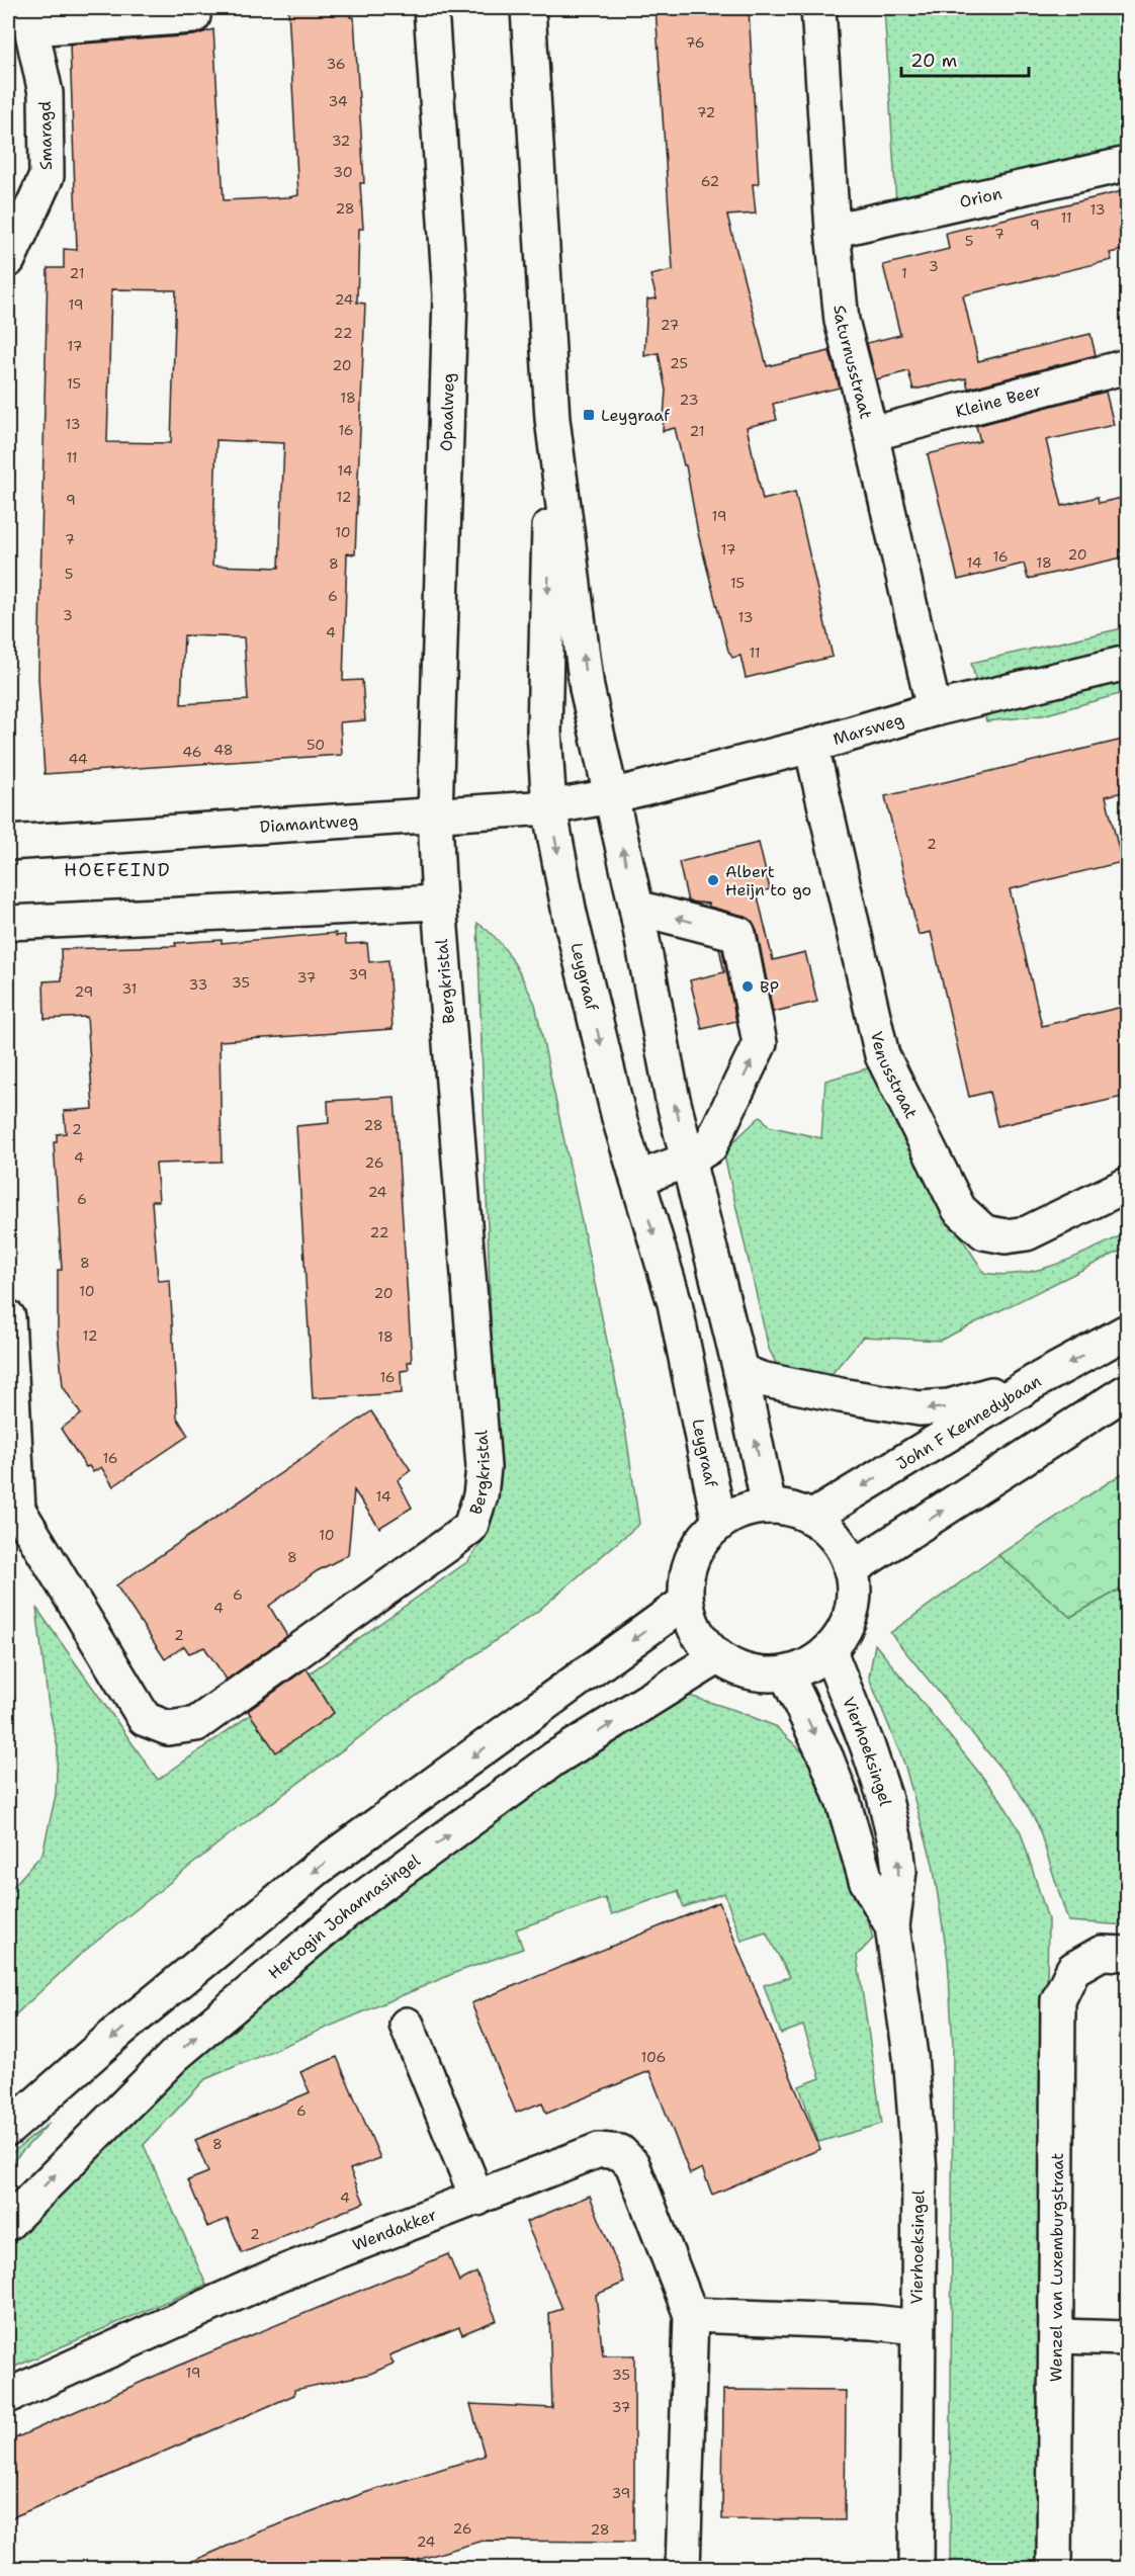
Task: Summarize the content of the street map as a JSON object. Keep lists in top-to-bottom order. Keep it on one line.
{"streets":{"street":["Smaragd","Orion","Saturnusstraat","Kleine Beer","Opaalweg","Marsweg","Diamantweg","Leygraaf","Bergkristal","Venusstraat","John F Kennedybaan","Vierhoeksingel","Hertogin Johannasingel","Wendakker","Wenzel van Luxemburgstraat"]},"crossings":[["Orion","Saturnusstraat"],["Saturnusstraat","Kleine Beer"],["Saturnusstraat","Marsweg"],["Opaalweg","Diamantweg"],["Opaalweg","Bergkristal"],["Marsweg","Diamantweg"],["Marsweg","Leygraaf"],["Marsweg","Venusstraat"],["Diamantweg","Leygraaf"],["Diamantweg","Bergkristal"],["Leygraaf","John F Kennedybaan"],["Leygraaf","Vierhoeksingel"],["Leygraaf","Hertogin Johannasingel"],["John F Kennedybaan","Vierhoeksingel"],["John F Kennedybaan","Hertogin Johannasingel"],["Vierhoeksingel","Hertogin Johannasingel"]],"districts":["HOEFEIND"],"places":{"transit":["Leygraaf"],"other":["Albert Heijn to go","BP"]},"house_numbers":["76","36","34","72","32","30","62","28","13","11","9","7","5","3","21","1","24","19","27","22","17","25","20","15","18","23","13","16","21","11","14","12","9","19","10","7","17","20","16","14","18","8","5","15","6","3","13","4","11","50","48","46","44","2","39","37","35","33","31","29","28","2","4","26","24","6","22","8","10","20","12","18","16","16","14","10","8","6","4","2","106","6","8","4","2","19","35","37","39","26","28","24"],"scale_bar":"20 m"}
